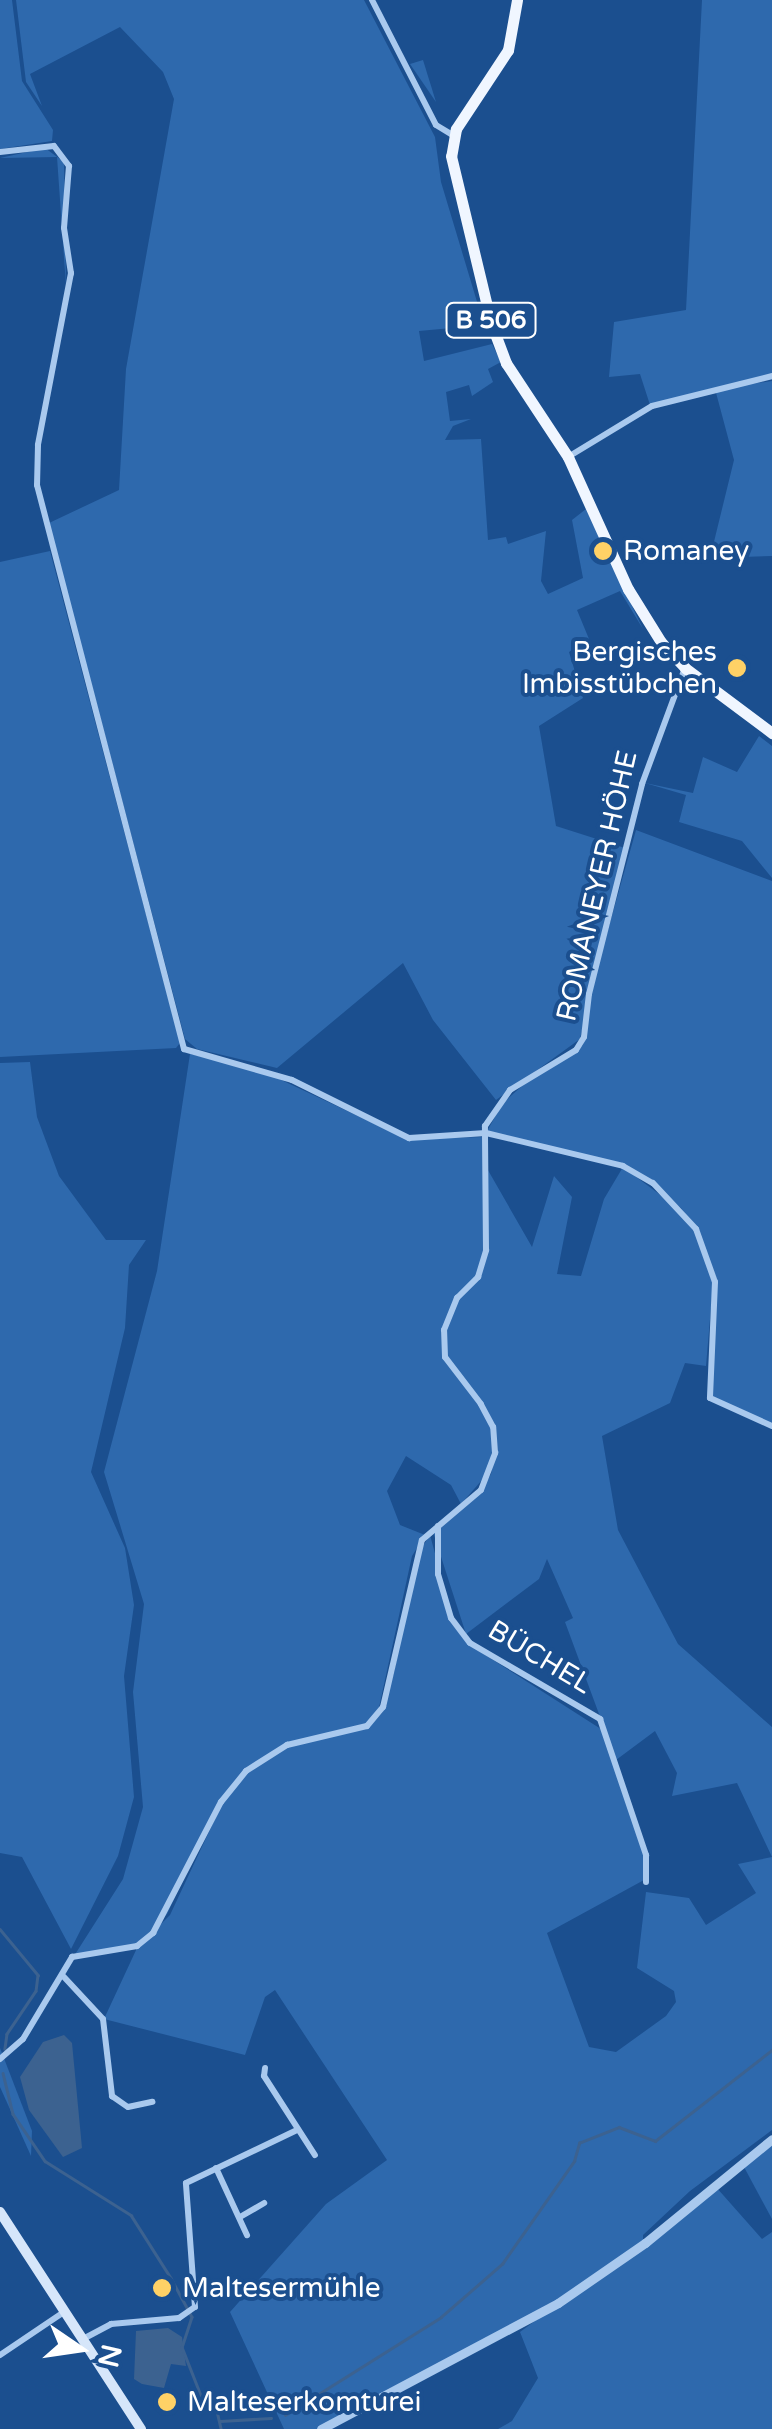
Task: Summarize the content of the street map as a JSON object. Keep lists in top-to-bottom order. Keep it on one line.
{"streets":{"main road":["B 506"],"street":["ROMANEYER HÖHE","BÜCHEL"]},"crossings":[["B 506","ROMANEYER HÖHE"]],"places":["Romaney","Bergisches Imbisstübchen","Maltesermühle","Malteserkomturei"],"north":"right"}
